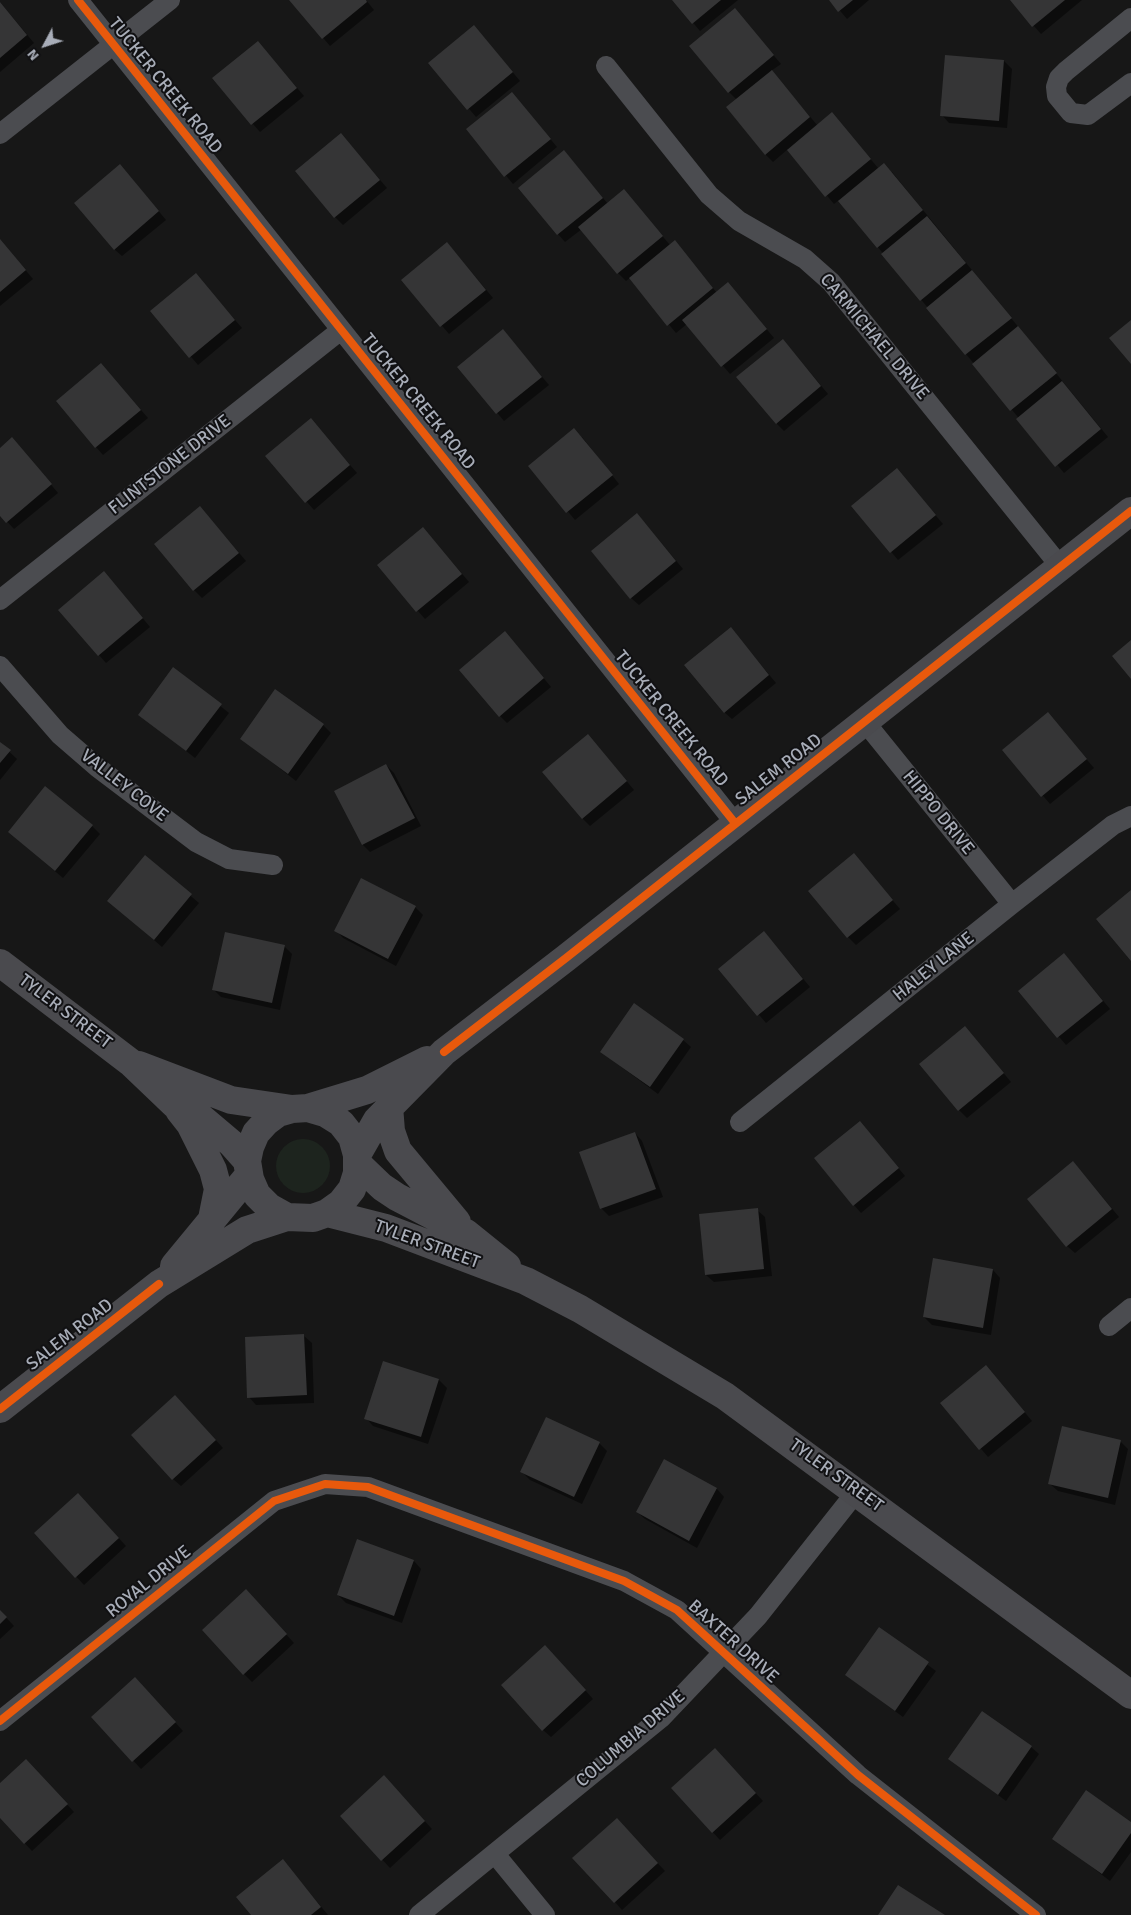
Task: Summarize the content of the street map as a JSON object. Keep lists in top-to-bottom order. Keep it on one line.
{"streets":{"main road":["SALEM ROAD","TYLER STREET"],"street":["TUCKER CREEK ROAD","CARMICHAEL DRIVE","FLINTSTONE DRIVE","VALLEY COVE","HIPPO DRIVE","HALEY LANE","ROYAL DRIVE","BAXTER DRIVE","COLUMBIA DRIVE"]},"crossings":[["TUCKER CREEK ROAD","FLINTSTONE DRIVE"],["TUCKER CREEK ROAD","SALEM ROAD"],["CARMICHAEL DRIVE","SALEM ROAD"],["SALEM ROAD","HIPPO DRIVE"],["SALEM ROAD","TYLER STREET"],["HIPPO DRIVE","HALEY LANE"],["TYLER STREET","COLUMBIA DRIVE"],["ROYAL DRIVE","BAXTER DRIVE"],["BAXTER DRIVE","COLUMBIA DRIVE"]],"north":"bottom left"}
